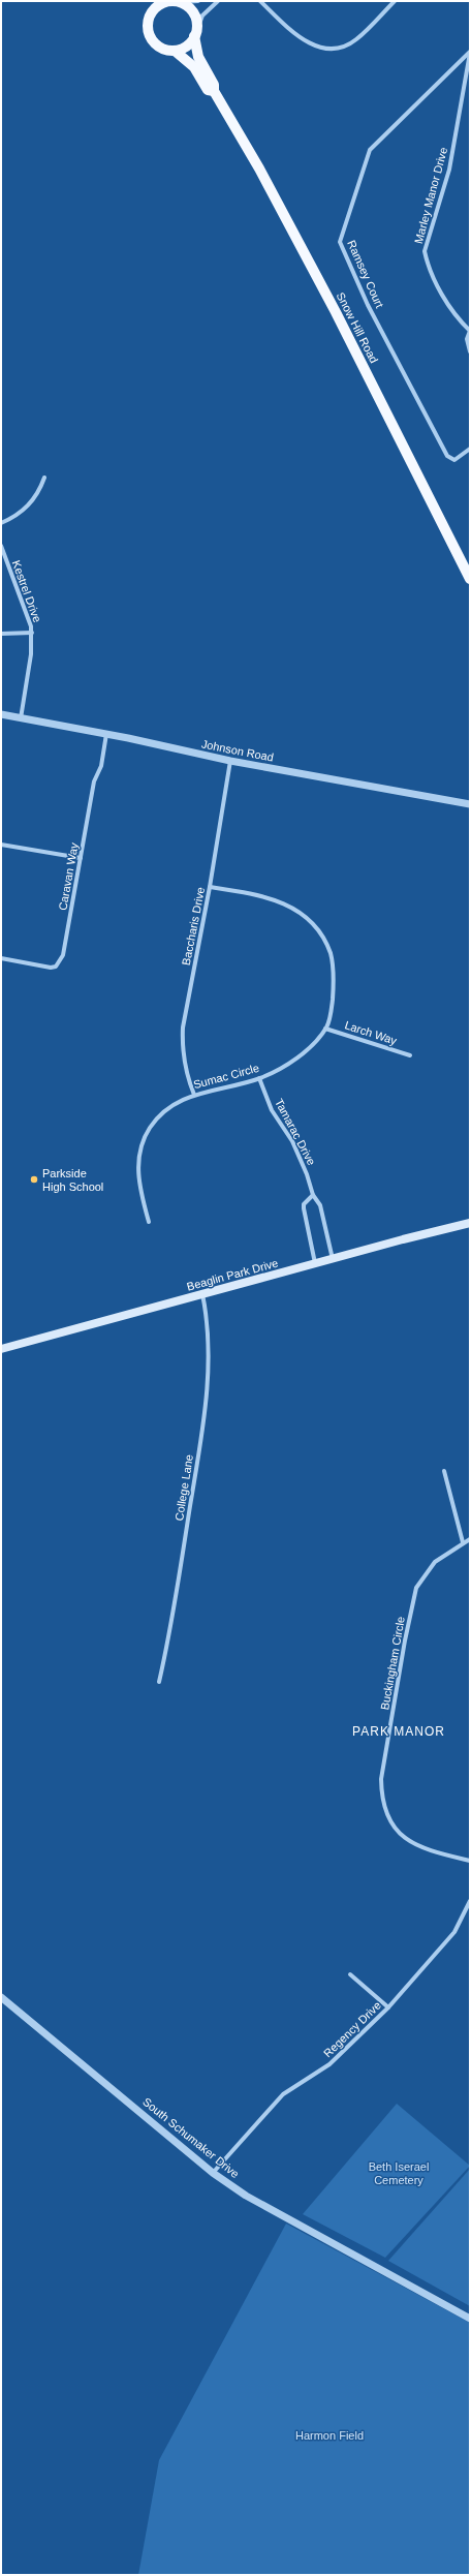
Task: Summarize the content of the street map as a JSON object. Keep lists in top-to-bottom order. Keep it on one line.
{"streets":{"main road":["Snow Hill Road","Beaglin Park Drive"],"street":["Marley Manor Drive","Ramsey Court","Kestrel Drive","Johnson Road","Caravan Way","Baccharis Drive","Larch Way","Sumac Circle","Tamarac Drive","College Lane","Buckingham Circle","Regency Drive","South Schumaker Drive"]},"crossings":[["Marley Manor Drive","Ramsey Court"],["Kestrel Drive","Johnson Road"],["Johnson Road","Caravan Way"],["Johnson Road","Baccharis Drive"],["Baccharis Drive","Sumac Circle"],["Larch Way","Sumac Circle"],["Sumac Circle","Tamarac Drive"],["Tamarac Drive","Beaglin Park Drive"],["Beaglin Park Drive","College Lane"],["Regency Drive","South Schumaker Drive"]],"districts":["PARK MANOR"],"parks":["Beth Iserael Cemetery","Harmon Field"],"places":["Parkside High School"]}
